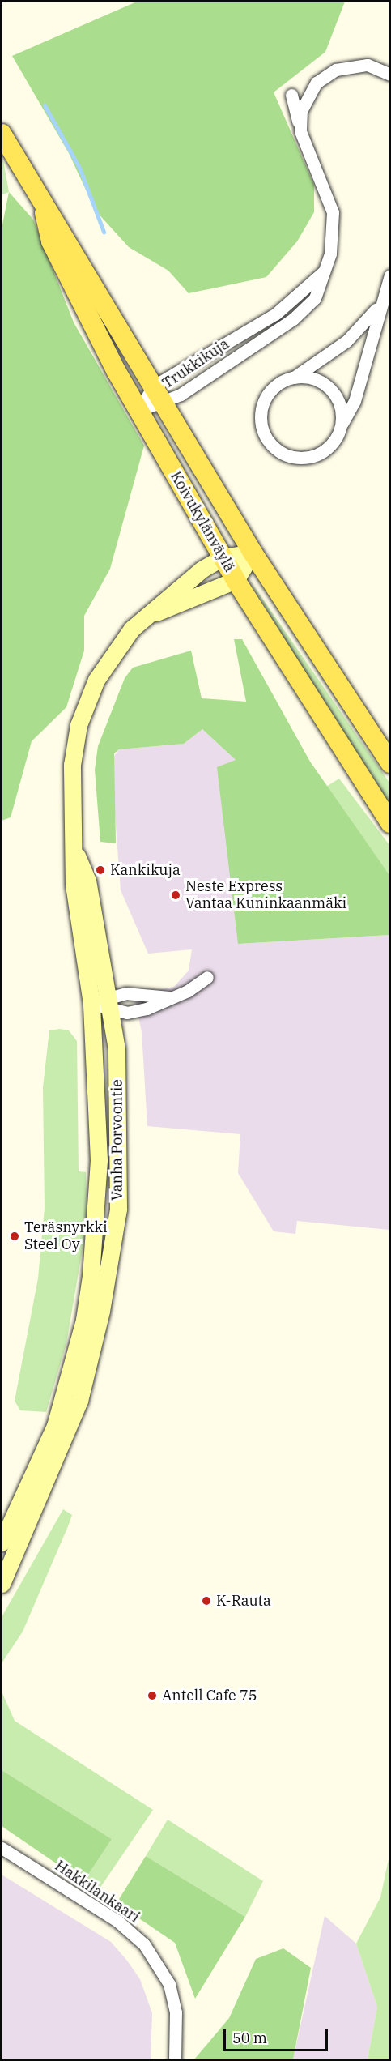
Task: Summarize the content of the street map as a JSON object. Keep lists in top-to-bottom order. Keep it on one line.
{"streets":{"main road":["Koivukylänväylä","Vanha Porvoontie"],"street":["Trukkikuja","Hakkilankaari"]},"crossings":[["Trukkikuja","Koivukylänväylä"],["Koivukylänväylä","Vanha Porvoontie"]],"places":["Kankikuja","Neste Express Vantaa Kuninkaanmäki","Teräsnyrkki Steel Oy","K-Rauta","Antell Cafe 75"],"scale_bar":"50 m"}
